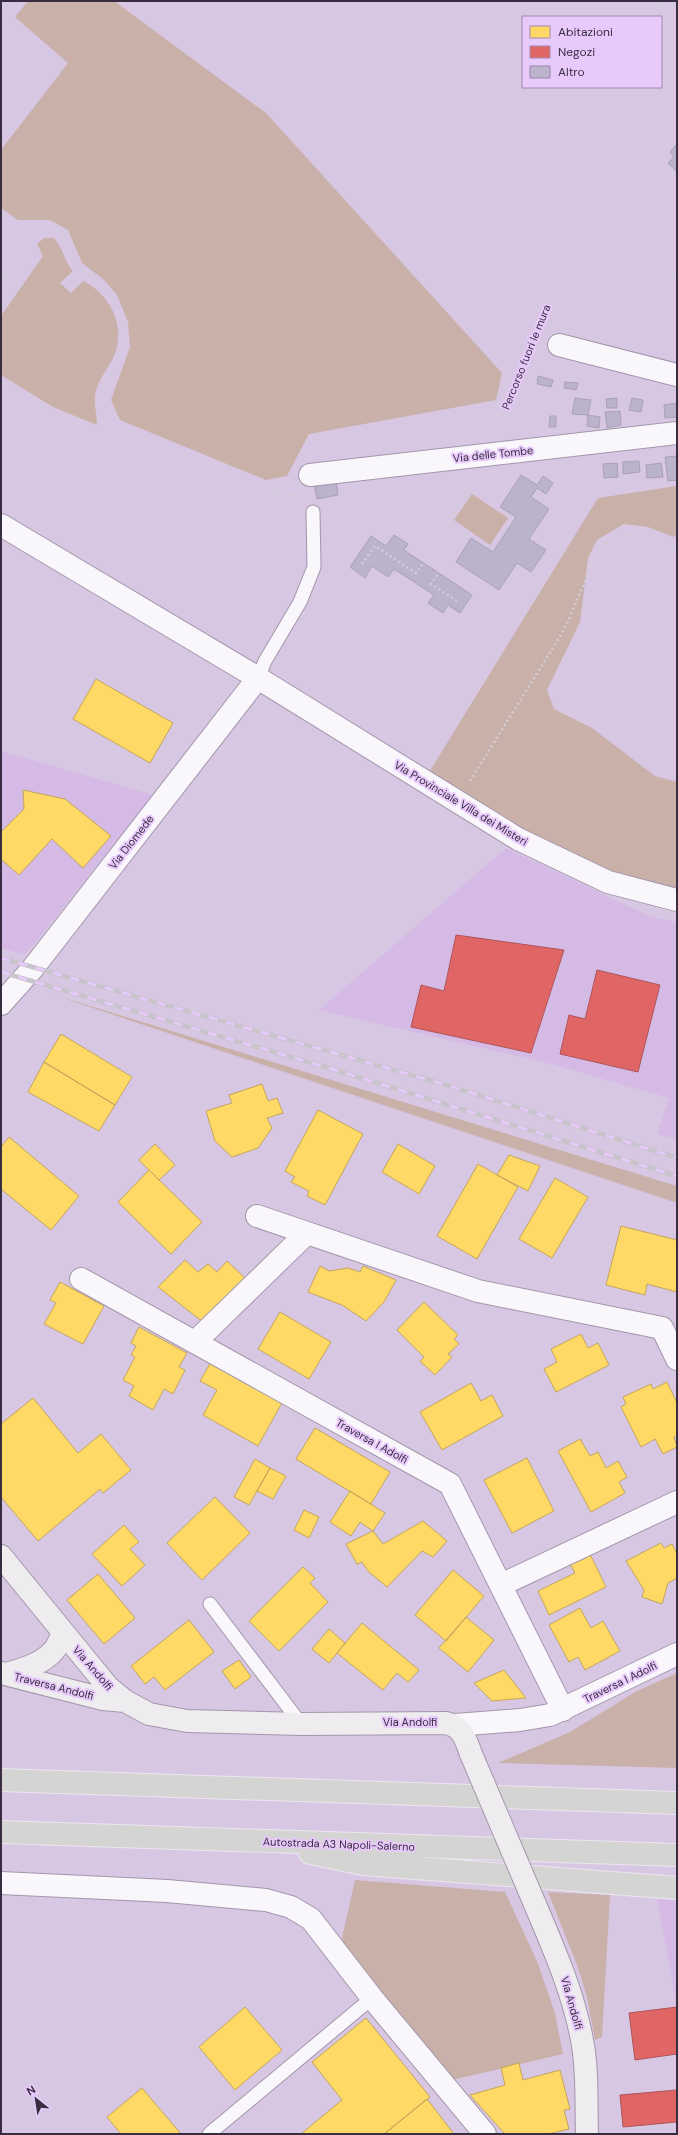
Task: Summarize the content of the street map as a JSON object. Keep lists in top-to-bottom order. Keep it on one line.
{"streets":{"highway":["Autostrada A3 Napoli-Salerno"],"street":["Via delle Tombe","Via Provinciale Villa dei Misteri","Via Diomede","Traversa I Adolfi","Via Andolfi","Traversa Andolfi"],"path":["Percorso fuori le mura"]},"crossings":[["Via Provinciale Villa dei Misteri","Via Diomede"],["Traversa I Adolfi","Via Andolfi"],["Via Andolfi","Traversa Andolfi"]],"legend":["Abitazioni","Negozi","Altro"],"north":"top left"}
